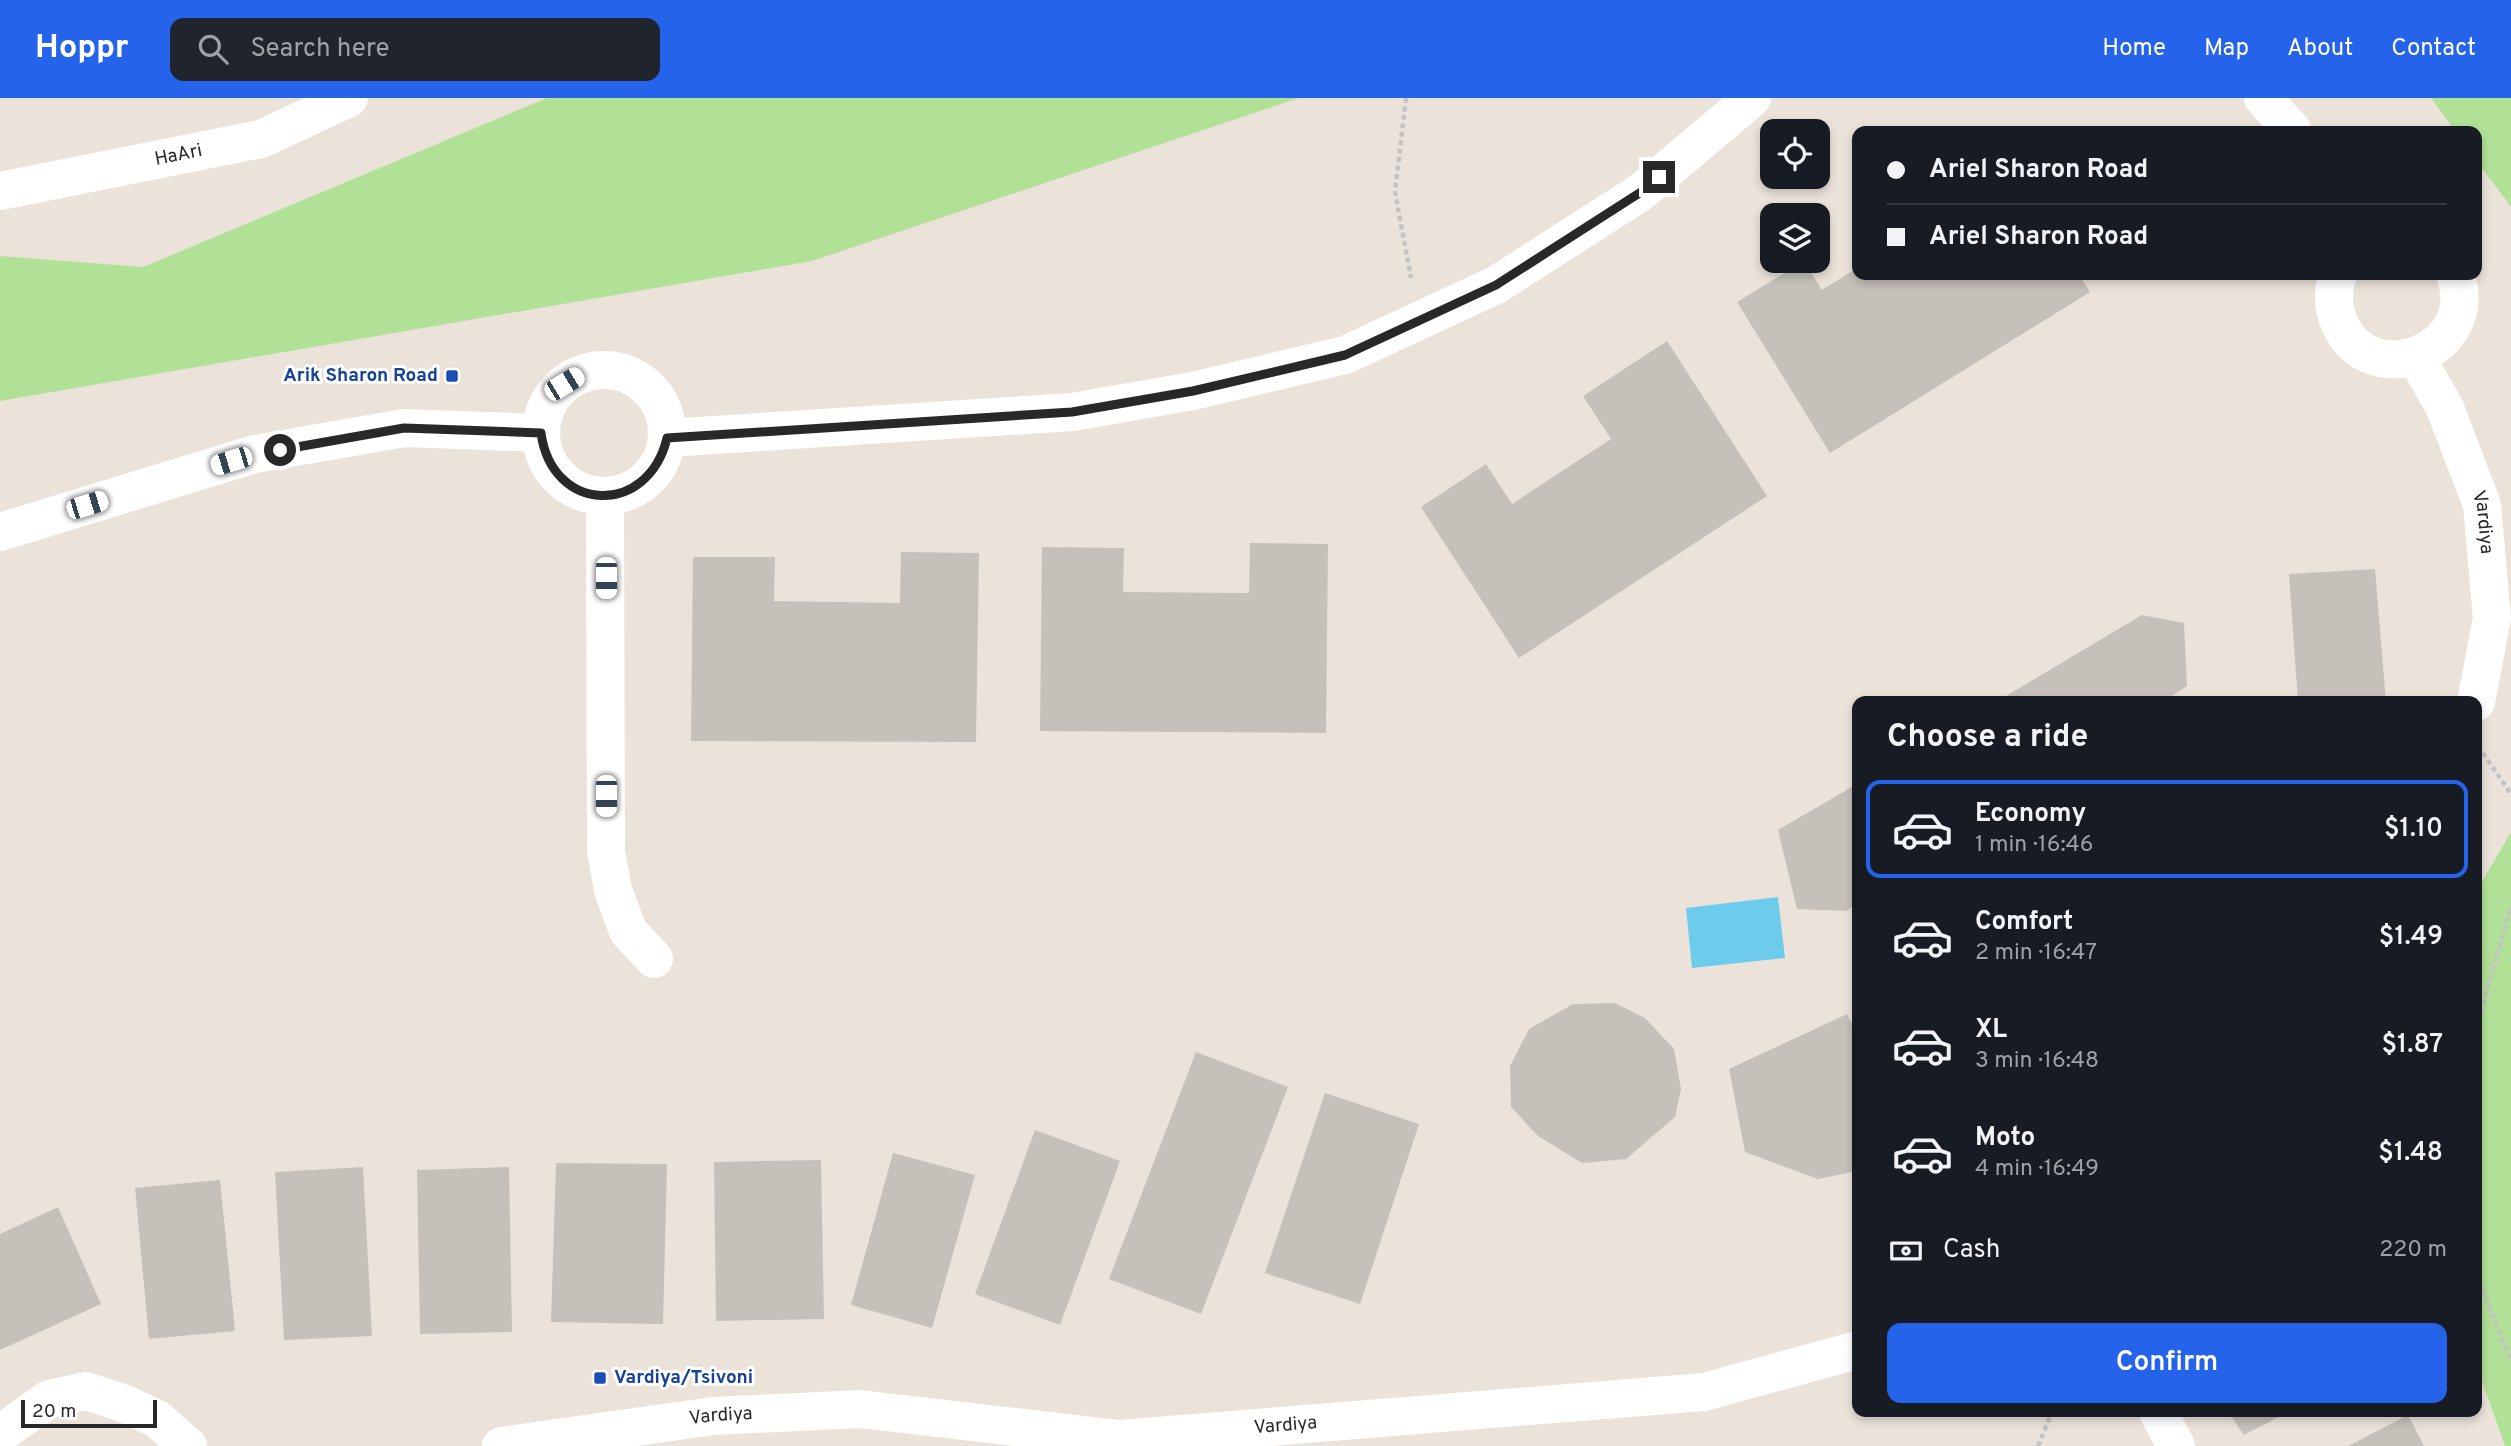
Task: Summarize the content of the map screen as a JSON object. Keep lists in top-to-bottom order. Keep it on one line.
{"streets":{"street":["HaAri","Vardiya"]},"places":{"transit":["Arik Sharon Road","Vardiya/Tsivoni"]},"scale_bar":"20 m","page":{"header":"Hoppr","search":"Search here","nav":["Home","Map","About","Contact"],"banner":["Ariel Sharon Road","Ariel Sharon Road"],"heading":"Choose a ride","list":[{"name":"Economy","note":"1 min · 16:46","value":"$1.10"},{"name":"Comfort","note":"2 min · 16:47","value":"$1.49"},{"name":"XL","note":"3 min · 16:48","value":"$1.87"},{"name":"Moto","note":"4 min · 16:49","value":"$1.48"}],"pay":["Cash","220 m"],"buttons":"Confirm","scale":"20 m"}}
